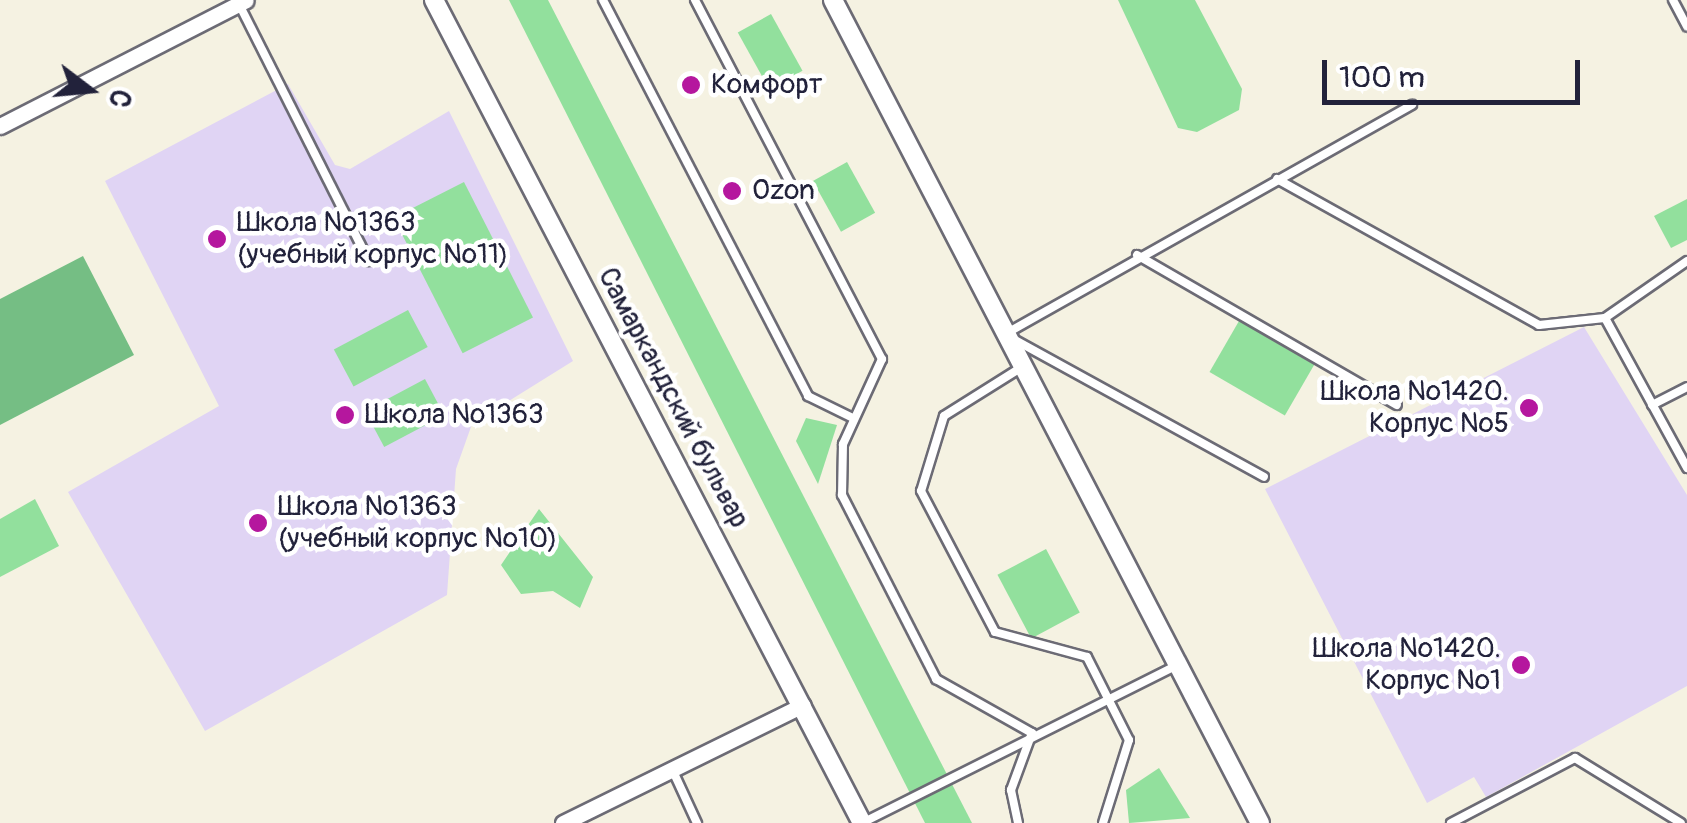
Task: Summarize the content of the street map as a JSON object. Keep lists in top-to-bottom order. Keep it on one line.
{"streets":{"street":["Самаркандский бульвар"]},"places":["Комфорт","Ozon","Школа №1363 (учебный корпус №11)","Школа №1420. Корпус №5","Школа №1363","Школа №1363 (учебный корпус №10)","Школа №1420. Корпус №1"],"scale_bar":"100 m","north":"right"}
